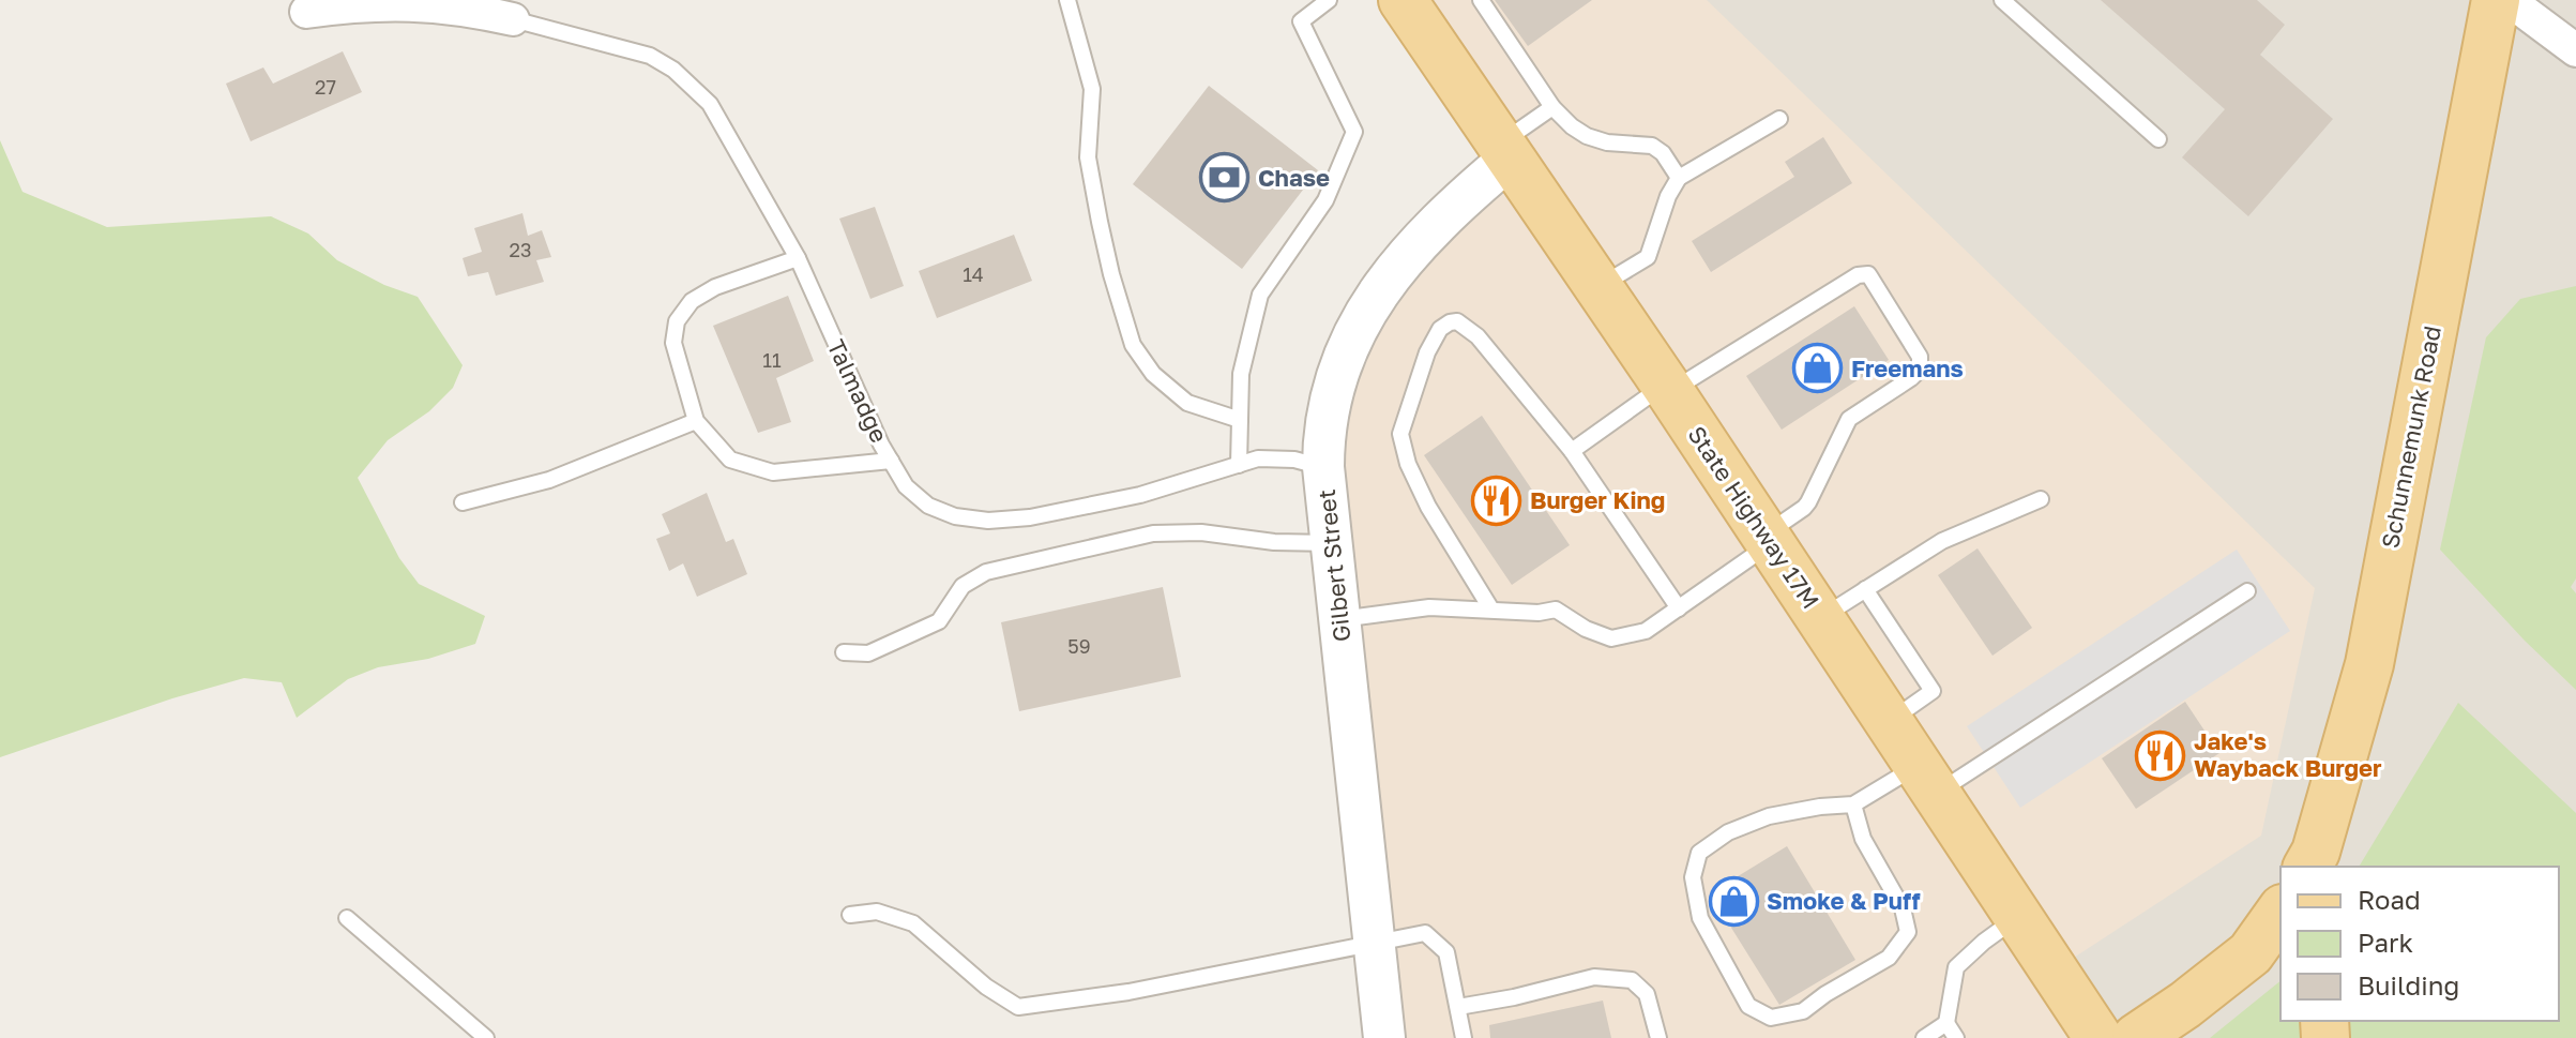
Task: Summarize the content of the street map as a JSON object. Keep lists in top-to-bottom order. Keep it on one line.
{"streets":{"main road":["Schunnemunk Road","State Highway 17M"],"street":["Gilbert Street"],"lane":["Talmadge"]},"crossings":[["Talmadge","Gilbert Street"],["State Highway 17M","Gilbert Street"]],"places":{"bank":["Chase"],"shop":["Freemans","Smoke & Puff"],"restaurant":["Burger King","Jake's Wayback Burger"]},"house_numbers":["27","23","14","11","59"],"legend":["Road","Park","Building"]}
